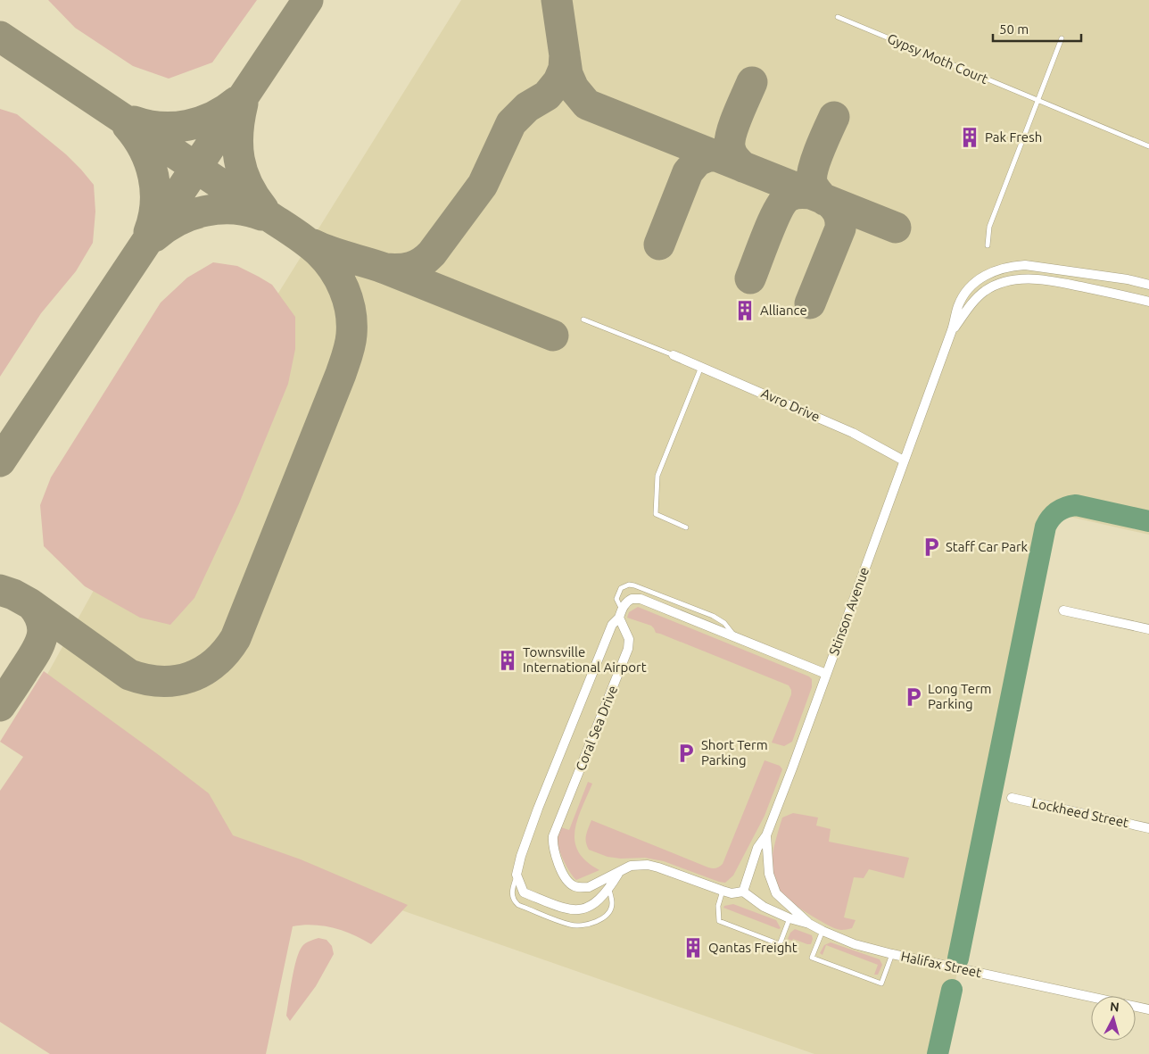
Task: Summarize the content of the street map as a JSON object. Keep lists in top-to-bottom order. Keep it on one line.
{"streets":{"street":["Avro Drive","Stinson Avenue","Coral Sea Drive","Lockheed Street","Halifax Street"],"lane":["Gypsy Moth Court"]},"crossings":[["Avro Drive","Stinson Avenue"],["Stinson Avenue","Coral Sea Drive"],["Stinson Avenue","Halifax Street"],["Coral Sea Drive","Halifax Street"]],"places":{"building":["Pak Fresh","Alliance","Townsville International Airport","Qantas Freight"],"parking":["Staff Car Park","Long Term Parking","Short Term Parking"]},"scale_bar":"50 m","north":"top"}
